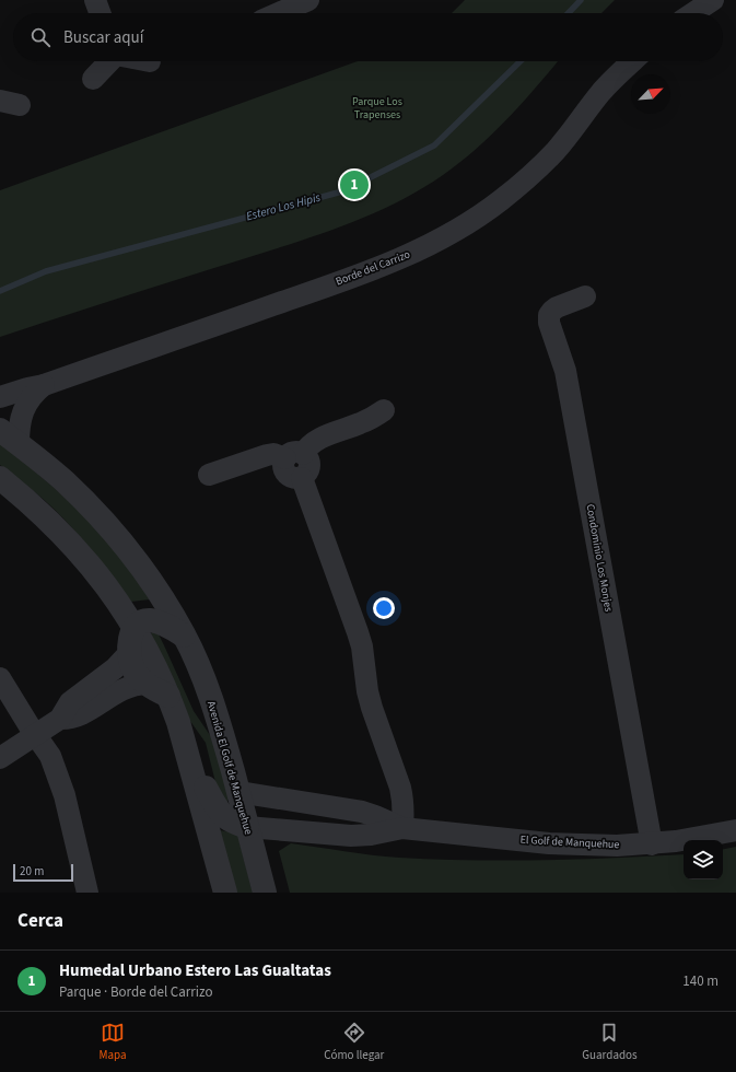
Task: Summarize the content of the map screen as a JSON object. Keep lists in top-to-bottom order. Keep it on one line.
{"streets":{"street":["Borde del Carrizo","Condominio Los Monjes","Avenida El Golf de Manquehue","El Golf de Manquehue"]},"crossings":[["Borde del Carrizo","Avenida El Golf de Manquehue"],["Condominio Los Monjes","El Golf de Manquehue"],["Avenida El Golf de Manquehue","El Golf de Manquehue"]],"water":["Estero Los Hipis"],"parks":["Parque Los Trapenses"],"scale_bar":"20 m","north":"top right","page":{"search":"Buscar aquí","pins":"1","scale":"20 m","heading":"Cerca","list":[{"mark":"1","name":"Humedal Urbano Estero Las Gualtatas","note":"Parque · Borde del Carrizo","value":"140 m"}],"nav":["Mapa","Cómo llegar","Guardados"]}}
